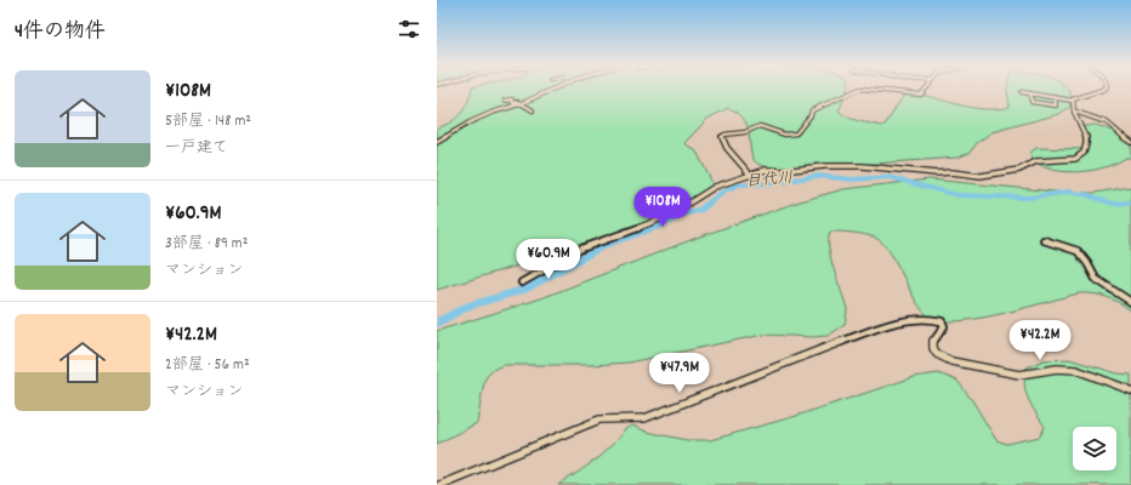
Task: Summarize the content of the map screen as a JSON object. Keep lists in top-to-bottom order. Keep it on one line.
{"water":["目代川"],"page":{"heading":"4件の物件","list":[{"name":"¥108M","note":"5部屋 · 148 m² · 一戸建て"},{"name":"¥60.9M","note":"3部屋 · 89 m² · マンション"},{"name":"¥42.2M","note":"2部屋 · 56 m² · マンション"}],"price":["¥108M","¥60.9M","¥42.2M","¥47.9M"]}}
